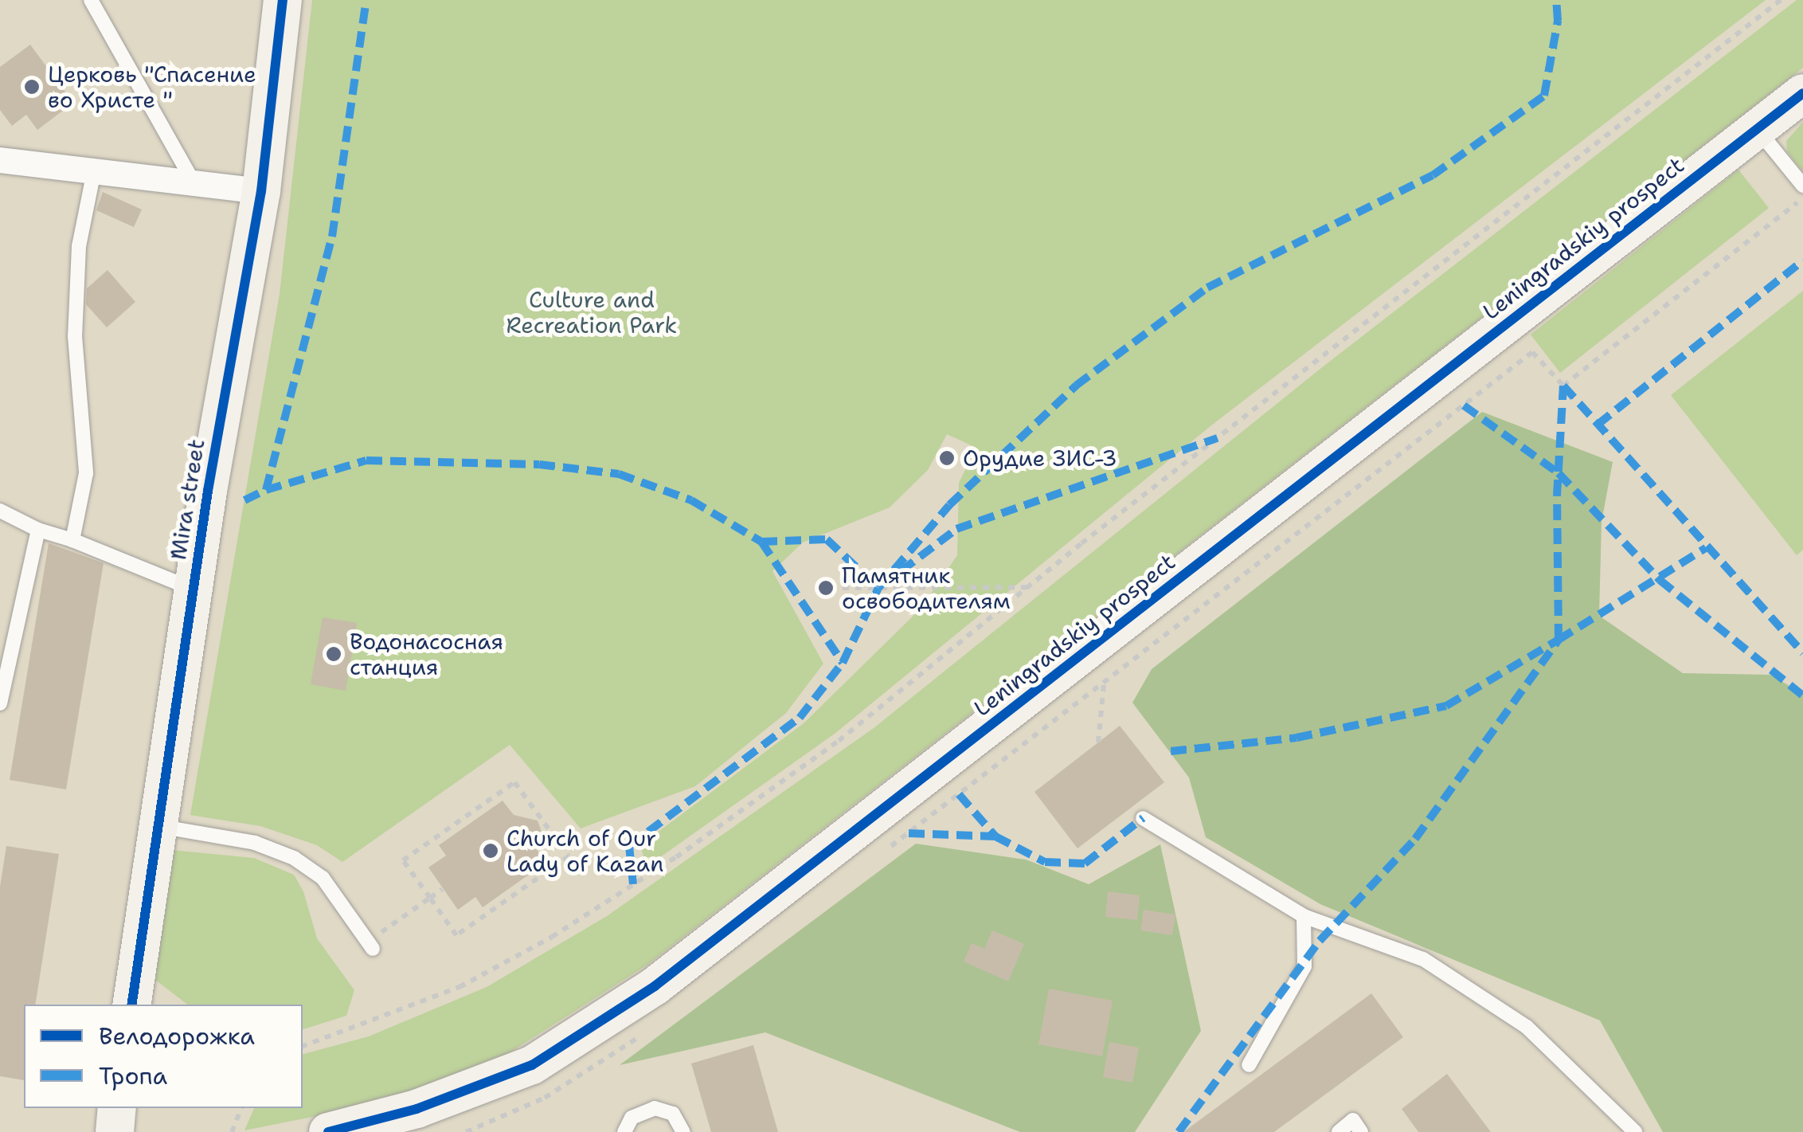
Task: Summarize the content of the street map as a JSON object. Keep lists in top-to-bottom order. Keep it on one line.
{"streets":{"street":["Leningradskiy prospect","Mira street"]},"parks":["Culture and Recreation Park"],"places":["Церковь \"Спасение во Христе \"","Орудие ЗИС-3","Памятник освободителям","Водонасосная станция","Church of Our Lady of Kazan"],"legend":["Велодорожка","Тропа"]}
